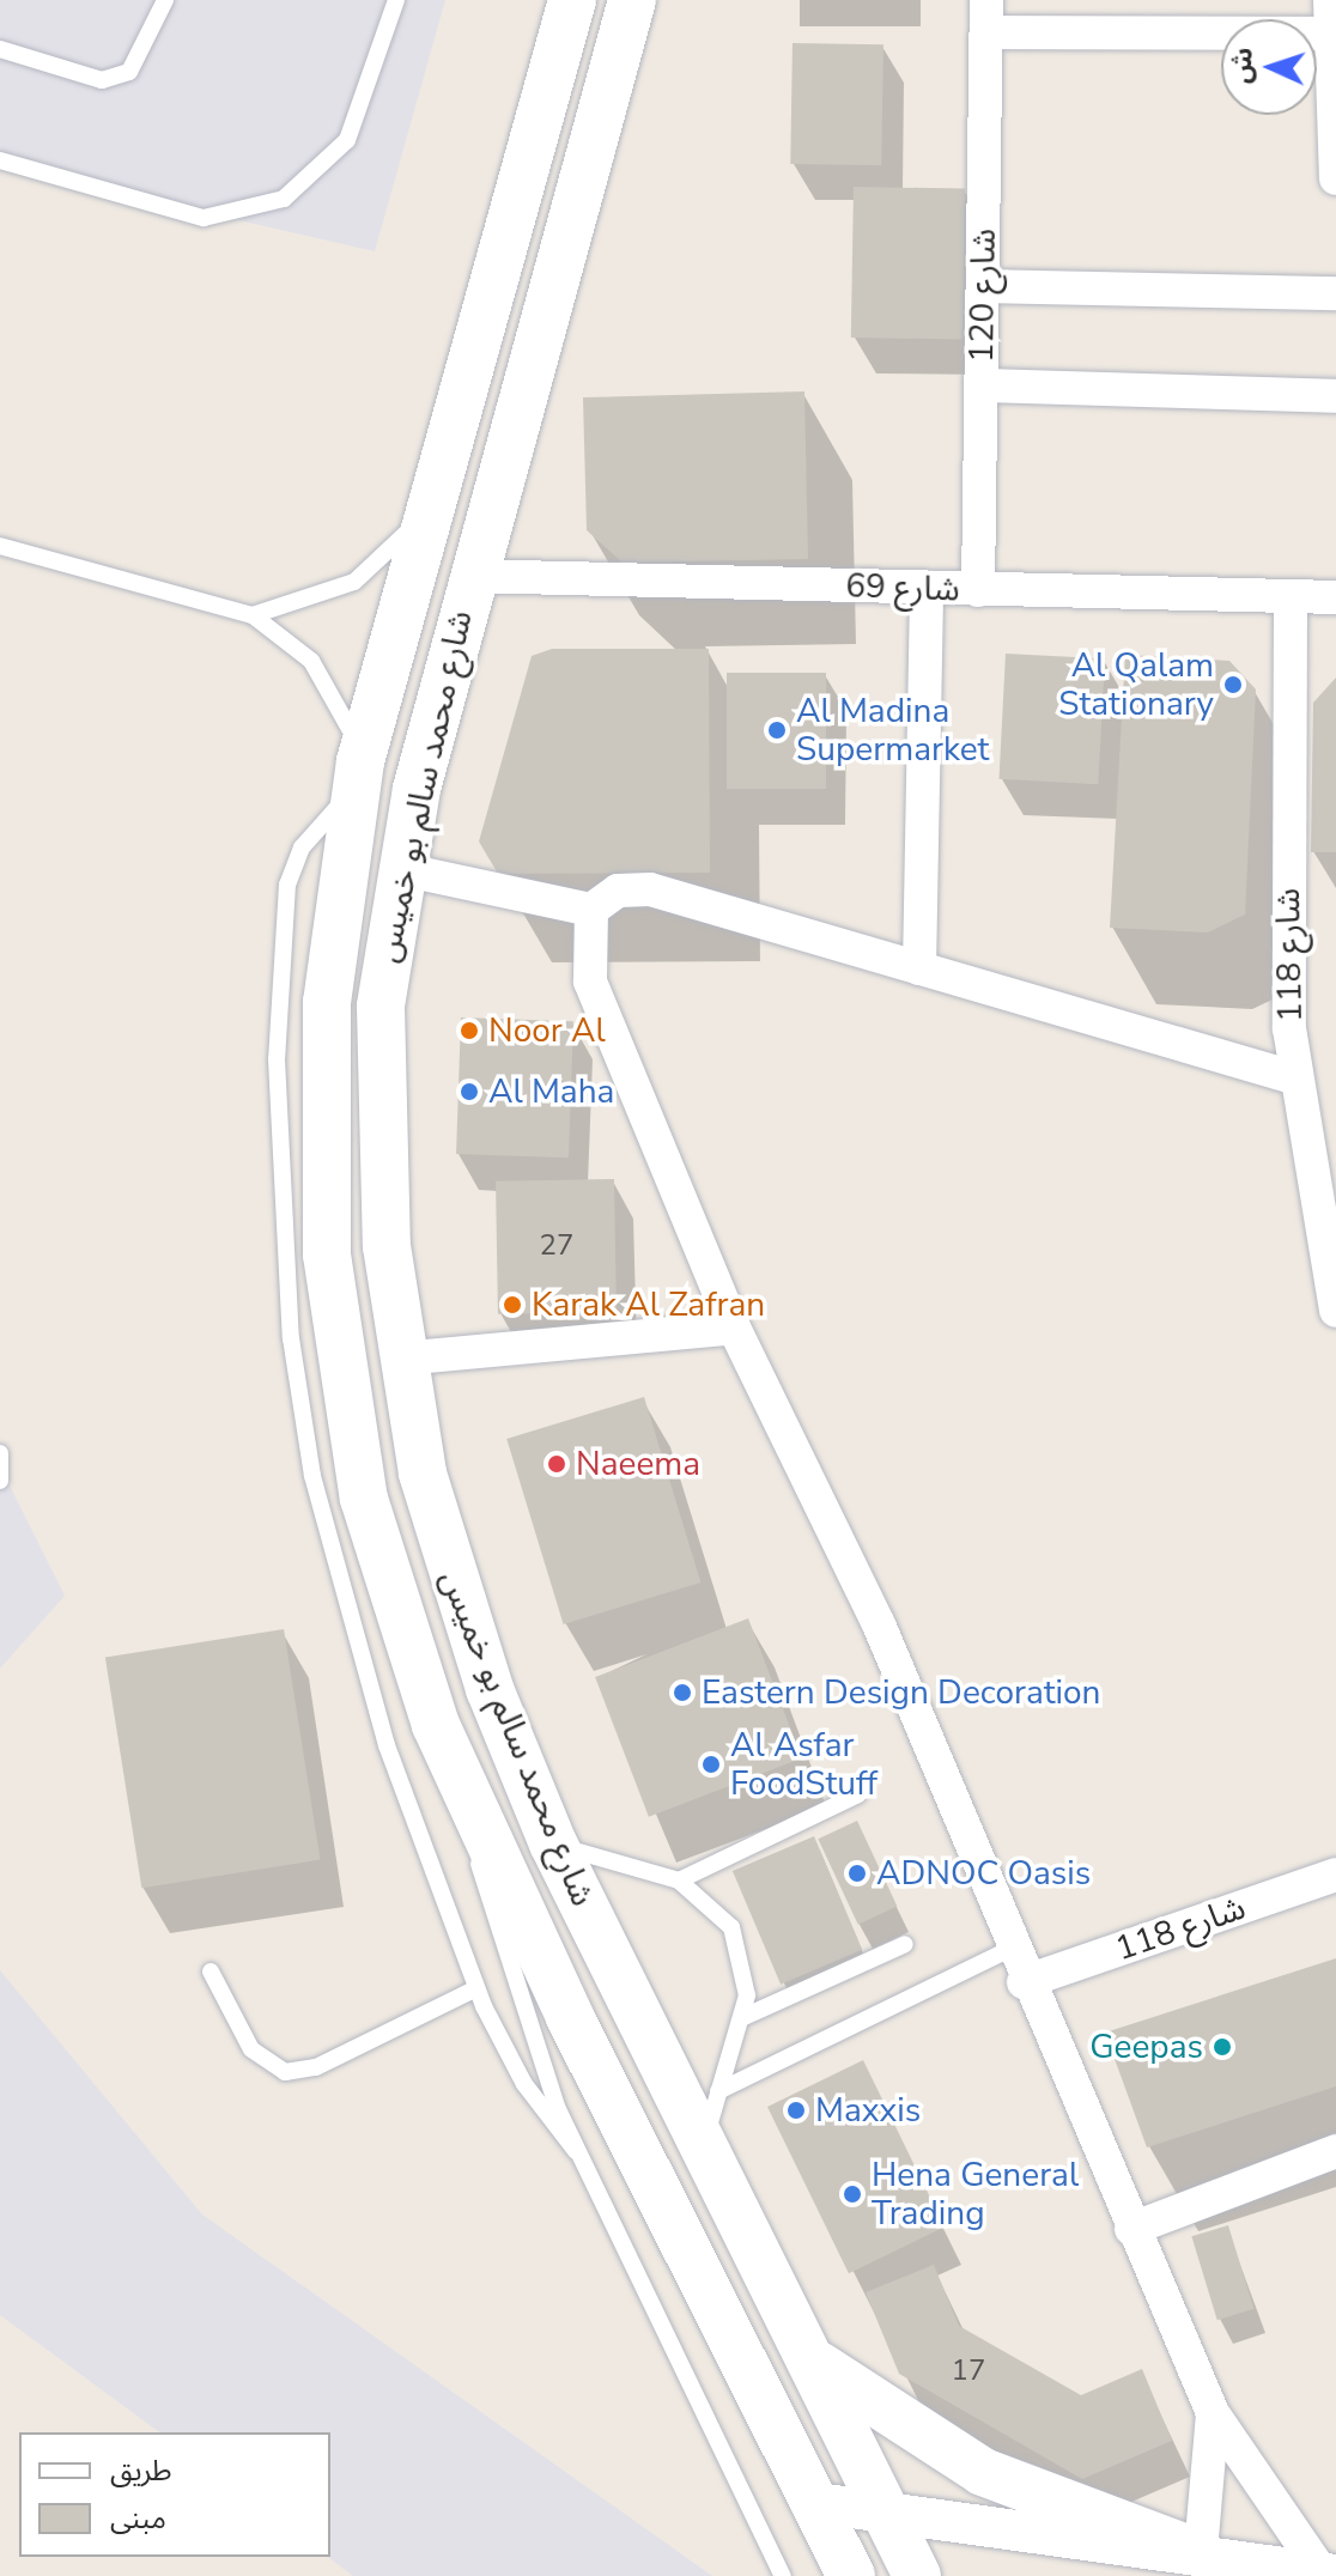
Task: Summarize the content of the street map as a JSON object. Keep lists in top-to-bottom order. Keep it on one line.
{"streets":{"main road":["شارع محمد سالم بو خميس"],"street":["شارع 120","شارع 69","شارع 118"]},"crossings":[["شارع 120","شارع 69"],["شارع 69","شارع محمد سالم بو خميس"],["شارع 69","شارع 118"]],"places":["Al Qalam Stationary","Al Madina Supermarket","Noor Al","Al Maha","Karak Al Zafran","Naeema","Eastern Design Decoration","Al Asfar FoodStuff","ADNOC Oasis","Geepas","Maxxis","Hena General Trading"],"house_numbers":["27","17"],"legend":["طريق","مبنى"],"north":"left"}
